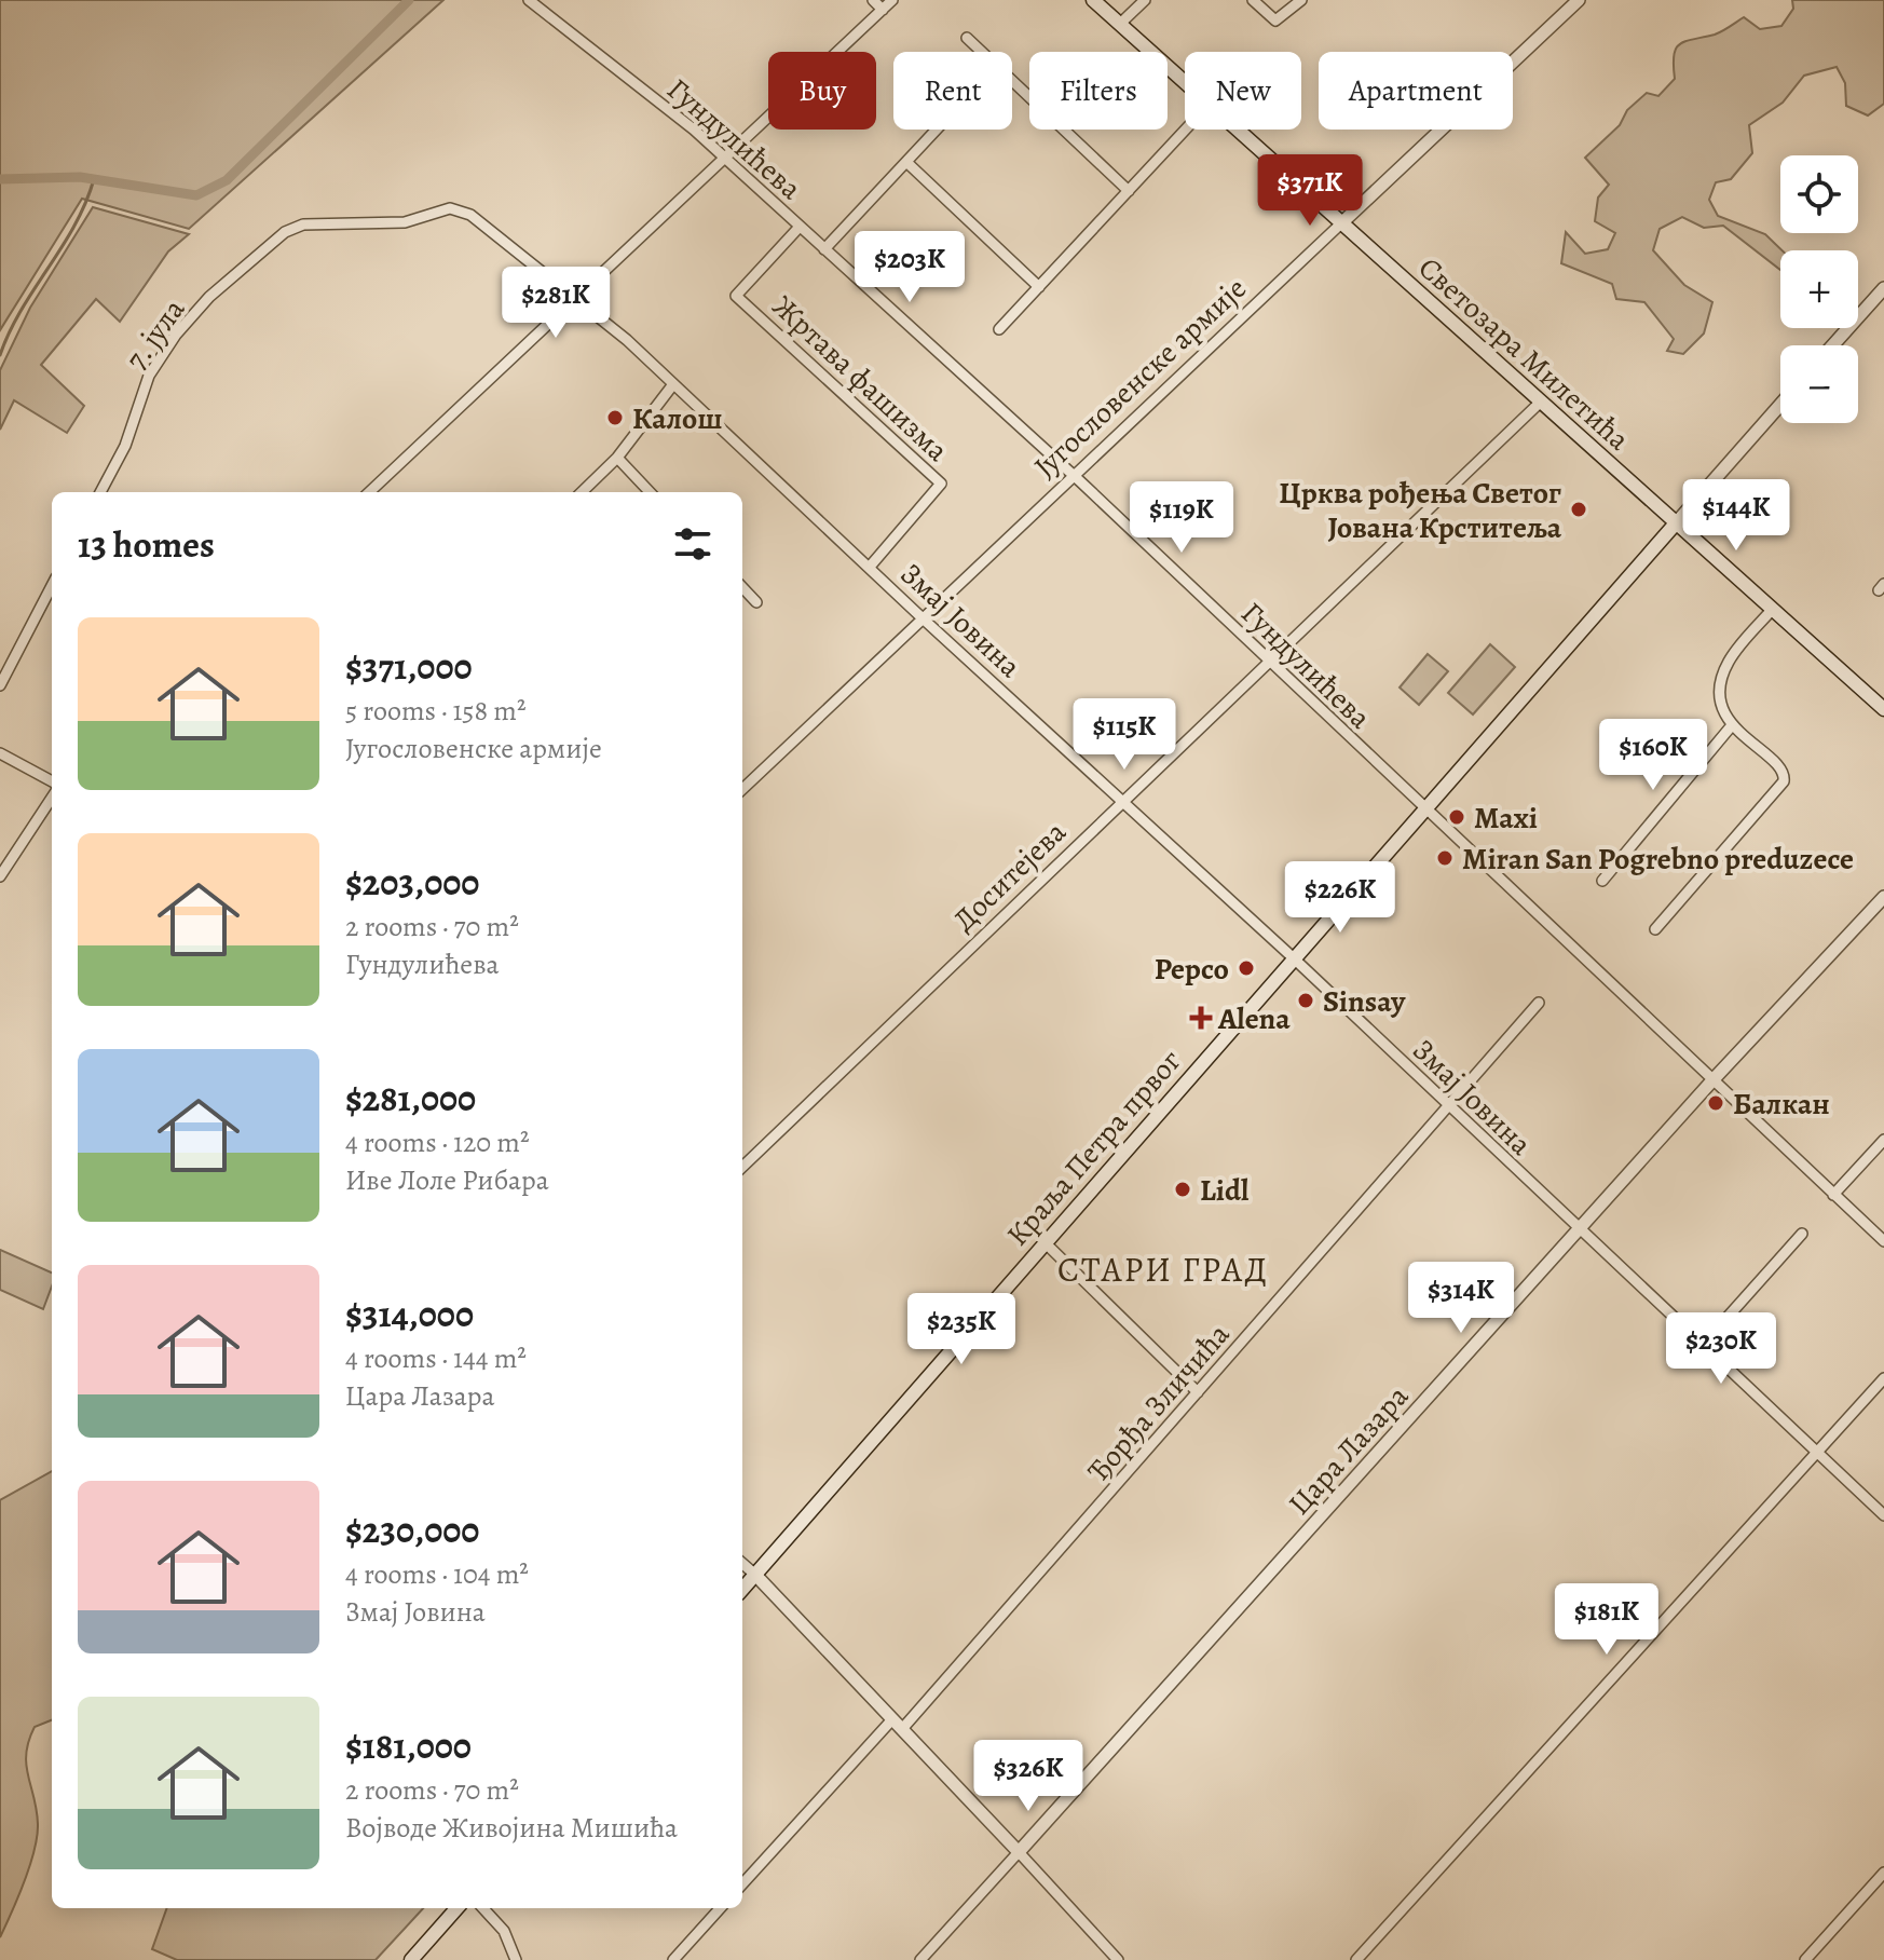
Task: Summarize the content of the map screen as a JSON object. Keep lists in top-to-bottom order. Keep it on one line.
{"streets":{"main road":["Светозара Милетића","Краља Петра првог"],"street":["Гундулићева","7. јула","Југословенске армије","Жртава фашизма","Змај Јовина","Доситејева","Ђорђа Зличића","Цара Лазара"]},"crossings":[["Гундулићева","Југословенске армије"],["Гундулићева","Жртава фашизма"],["Гундулићева","Доситејева"],["Гундулићева","Краља Петра првог"],["Гундулићева","Цара Лазара"],["7. јула","Змај Јовина"],["Светозара Милетића","Југословенске армије"],["Светозара Милетића","Доситејева"],["Светозара Милетића","Краља Петра првог"],["Југословенске армије","Змај Јовина"],["Жртава фашизма","Змај Јовина"],["Змај Јовина","Доситејева"],["Змај Јовина","Краља Петра првог"],["Змај Јовина","Ђорђа Зличића"],["Змај Јовина","Цара Лазара"]],"districts":["СТАРИ ГРАД"],"places":{"other":["Калош","Црква рођења Светог Јована Крститеља","Maxi","Miran San Pogrebno preduzece","Pepco","Sinsay","Балкан","Lidl"],"health":["Alena"]},"page":{"chip":["Buy","Rent","Filters","New","Apartment"],"price":["$371K","$203K","$281K","$144K","$119K","$115K","$160K","$226K","$314K","$235K","$230K","$181K","$326K"],"map_buttons":["+","−"],"heading":"13 homes","list":[{"name":"$371,000","note":"5 rooms · 158 m² · Југословенске армије"},{"name":"$203,000","note":"2 rooms · 70 m² · Гундулићева"},{"name":"$281,000","note":"4 rooms · 120 m² · Иве Лоле Рибара"},{"name":"$314,000","note":"4 rooms · 144 m² · Цара Лазара"},{"name":"$230,000","note":"4 rooms · 104 m² · Змај Јовина"},{"name":"$181,000","note":"2 rooms · 70 m² · Војводе Живојина Мишића"}]}}
